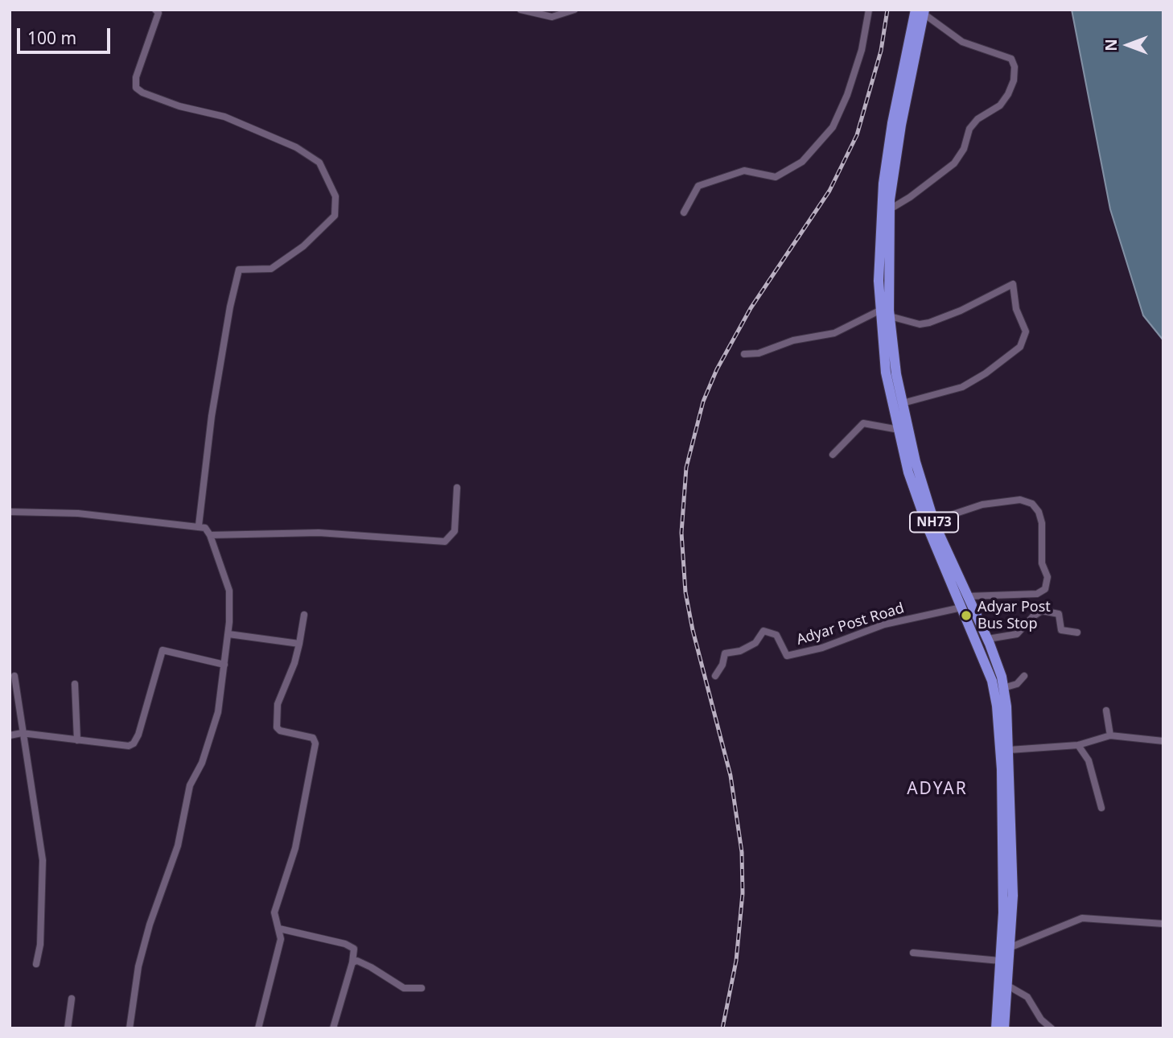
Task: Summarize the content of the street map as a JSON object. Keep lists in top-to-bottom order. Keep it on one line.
{"streets":{"highway":["NH73"],"street":["Adyar Post Road"]},"crossings":[["NH73","Adyar Post Road"]],"districts":["ADYAR"],"places":["Adyar Post Bus Stop"],"scale_bar":"100 m","north":"left"}
